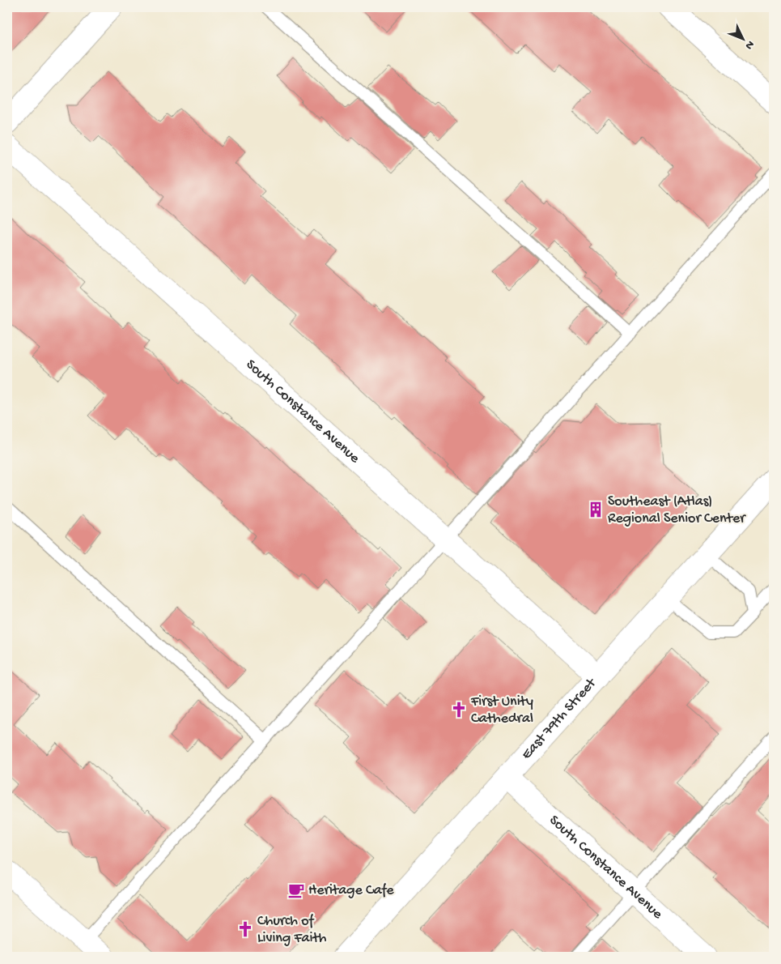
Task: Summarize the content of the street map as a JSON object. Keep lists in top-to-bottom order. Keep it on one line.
{"streets":{"street":["South Constance Avenue","East 79th Street"]},"crossings":[["South Constance Avenue","East 79th Street"]],"places":{"building":["Southeast (Atlas) Regional Senior Center"],"church":["First Unity Cathedral","Church of Living Faith"],"cafe":["Heritage Cafe"]},"north":"bottom right"}
